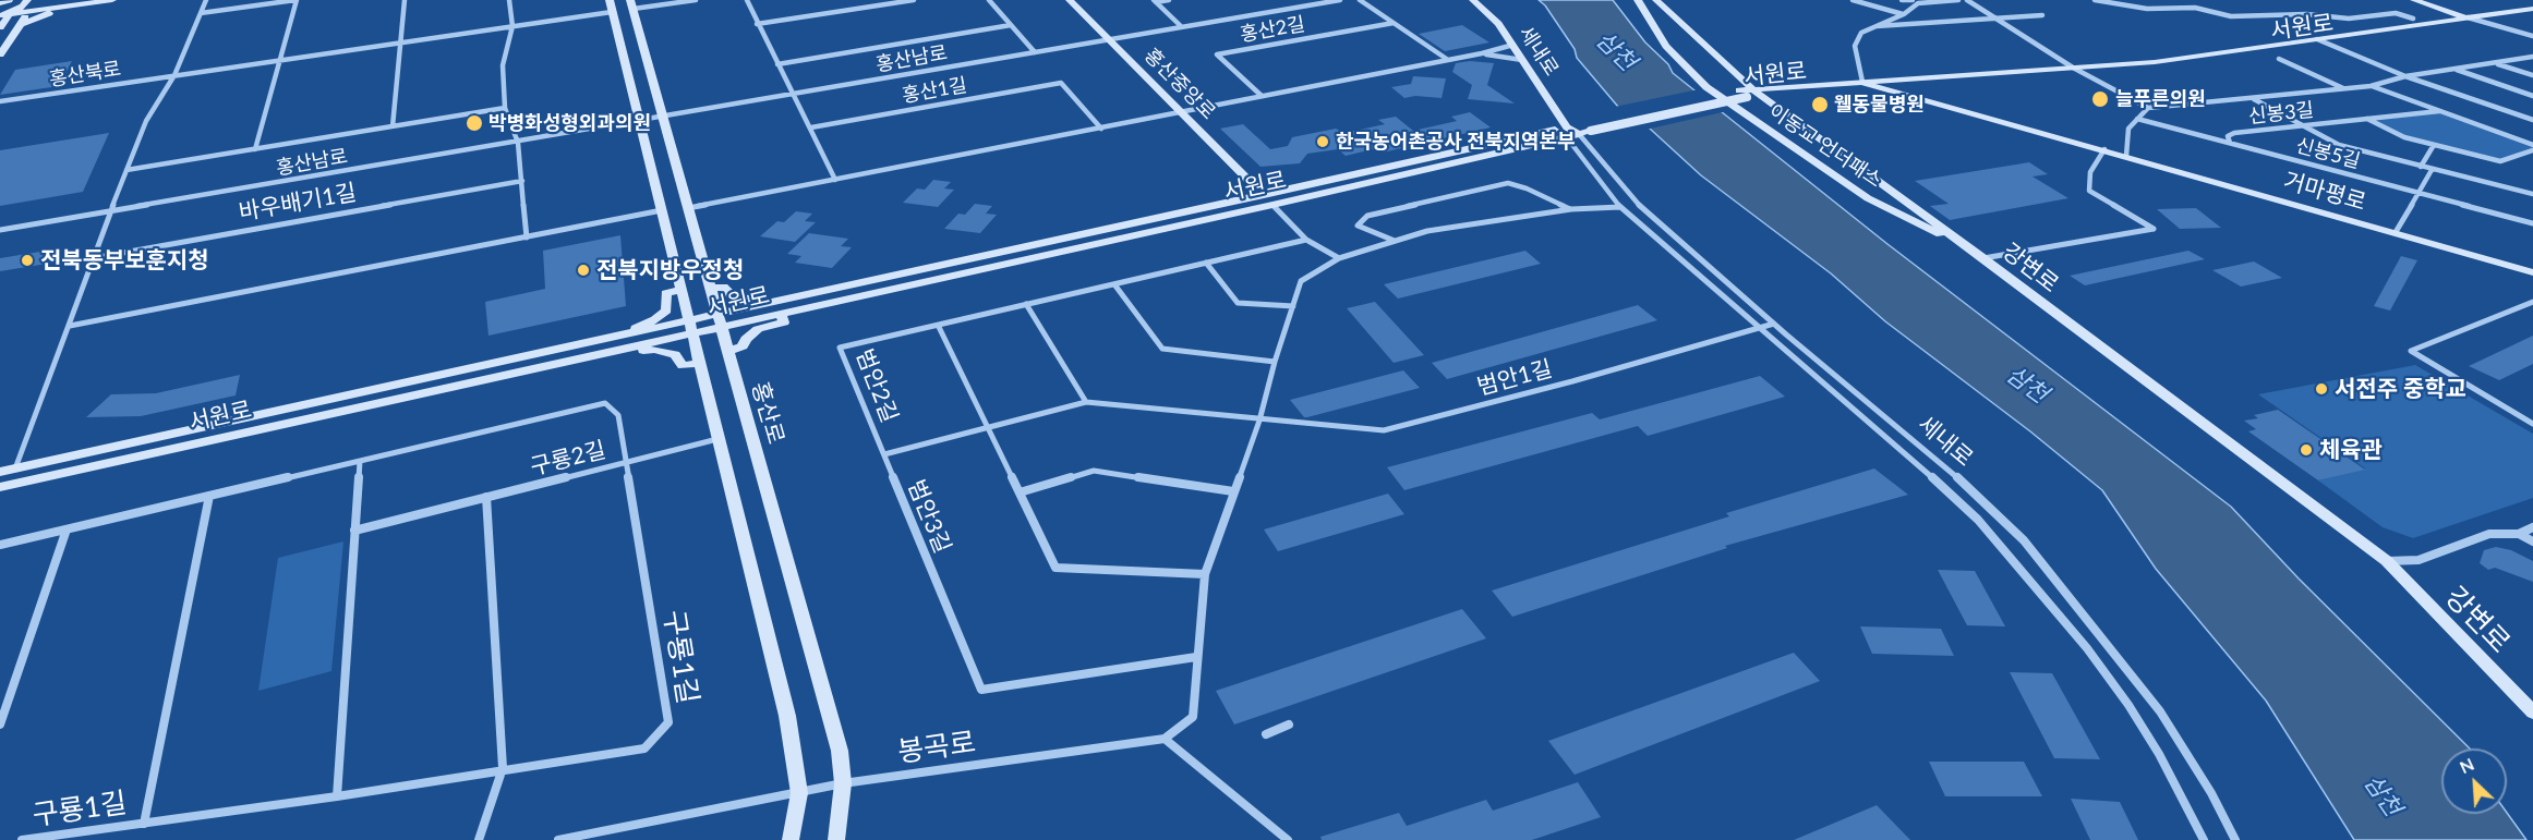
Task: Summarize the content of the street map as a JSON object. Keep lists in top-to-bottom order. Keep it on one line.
{"streets":{"street":["서원로","홍산2길","세내로","홍산남로","홍산북로","홍산중앙로","홍산1길","신봉3길","이동교 언더패스","신봉5길","거마평로","바우배기1길","강변로","범안1길","범안2길","홍산로","구룡2길","범안3길","구룡1길","봉곡로"]},"crossings":[["서원로","세내로"],["서원로","홍산중앙로"],["서원로","거마평로"],["서원로","강변로"],["서원로","홍산로"],["세내로","범안1길"],["홍산남로","홍산중앙로"],["홍산남로","홍산로"],["신봉3길","신봉5길"],["이동교 언더패스","강변로"],["범안1길","범안3길"],["범안2길","범안3길"],["홍산로","봉곡로"],["구룡2길","구룡1길"]],"water":["삼천"],"places":["늘푸른의원","웰동물병원","박병화성형외과의원","한국농어촌공사 전북지역본부","전북동부보훈지청","전북지방우정청","서전주 중학교","체육관"],"north":"top left"}
